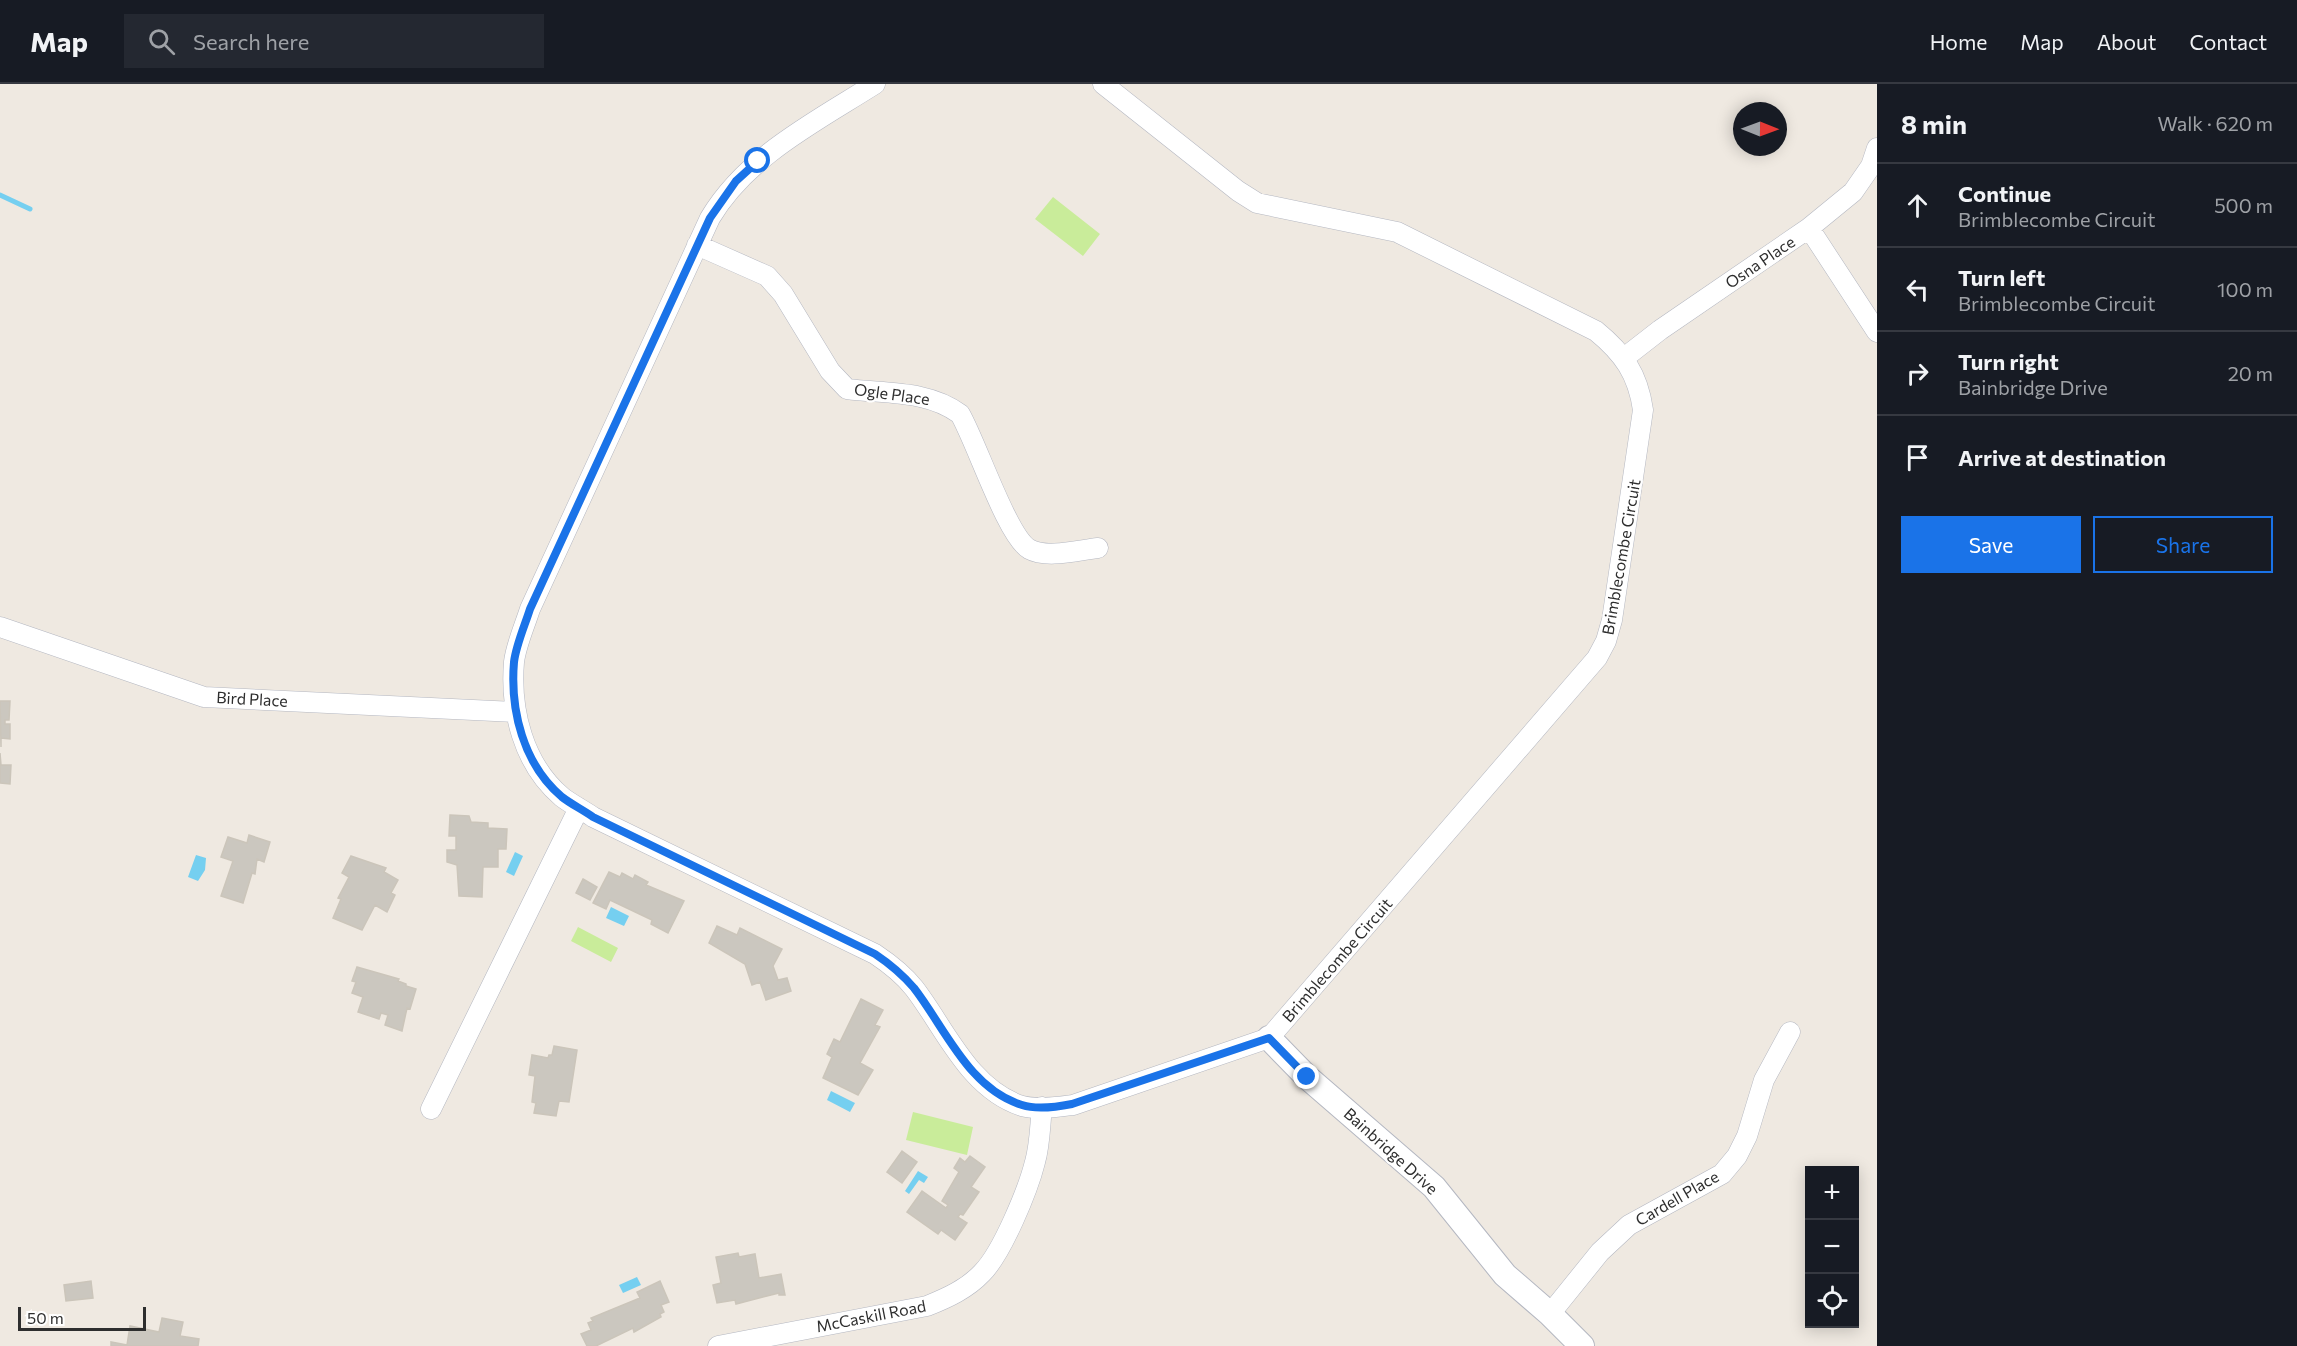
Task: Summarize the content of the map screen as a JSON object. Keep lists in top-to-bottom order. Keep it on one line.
{"streets":{"street":["Osna Place","Ogle Place","Brimblecombe Circuit","Bird Place","Bainbridge Drive","Cardell Place","McCaskill Road"]},"crossings":[["Osna Place","Brimblecombe Circuit"],["Ogle Place","Brimblecombe Circuit"],["Brimblecombe Circuit","Bird Place"],["Brimblecombe Circuit","Bainbridge Drive"],["Brimblecombe Circuit","McCaskill Road"],["Bainbridge Drive","Cardell Place"]],"scale_bar":"50 m","north":"right","page":{"header":"Map","search":"Search here","nav":["Home","Map","About","Contact"],"heading":["8 min","Walk · 620 m"],"list":[["Continue","Brimblecombe Circuit","500 m"],["Turn left","Brimblecombe Circuit","100 m"],["Turn right","Bainbridge Drive","20 m"],"Arrive at destination"],"buttons":["Save","Share"],"map_buttons":["+","−"],"scale":"50 m"}}
